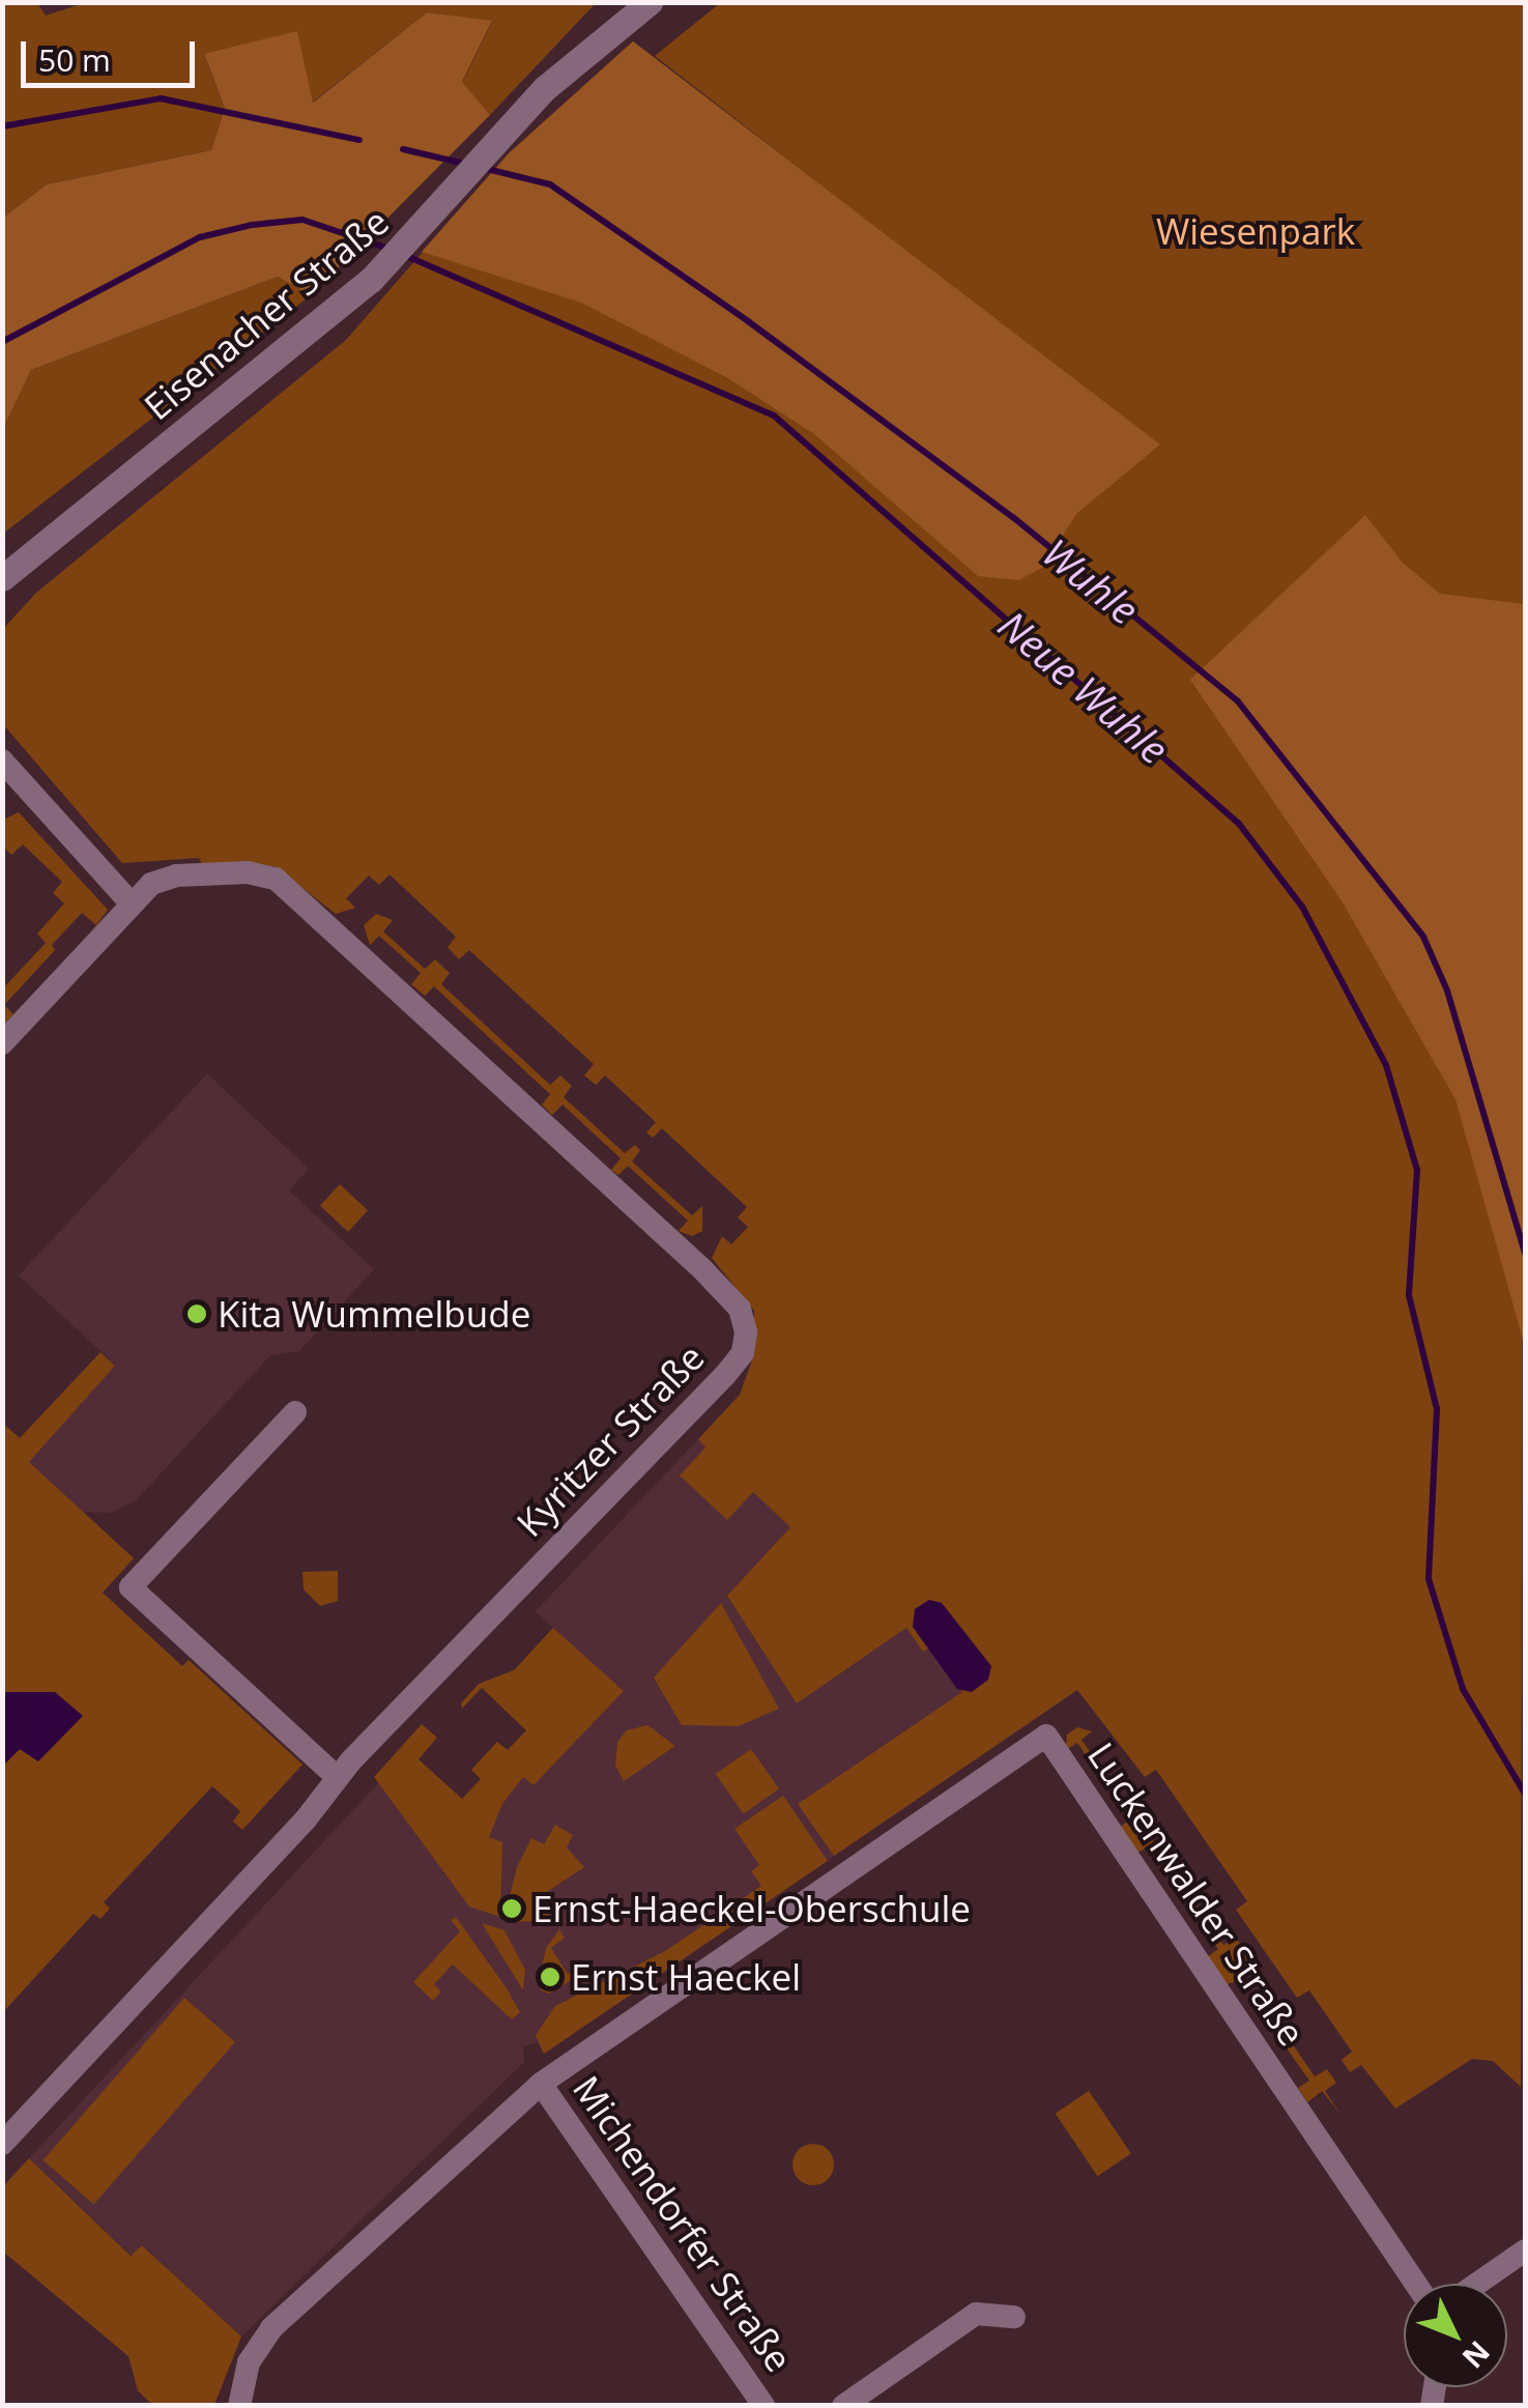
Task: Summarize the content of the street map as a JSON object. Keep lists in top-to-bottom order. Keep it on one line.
{"streets":{"street":["Eisenacher Straße","Kyritzer Straße","Luckenwalder Straße","Michendorfer Straße"]},"crossings":[["Luckenwalder Straße","Michendorfer Straße"]],"water":["Wuhle","Neue Wuhle"],"parks":["Wiesenpark"],"places":["Kita Wummelbude","Ernst-Haeckel-Oberschule","Ernst Haeckel"],"scale_bar":"50 m","north":"bottom right"}
